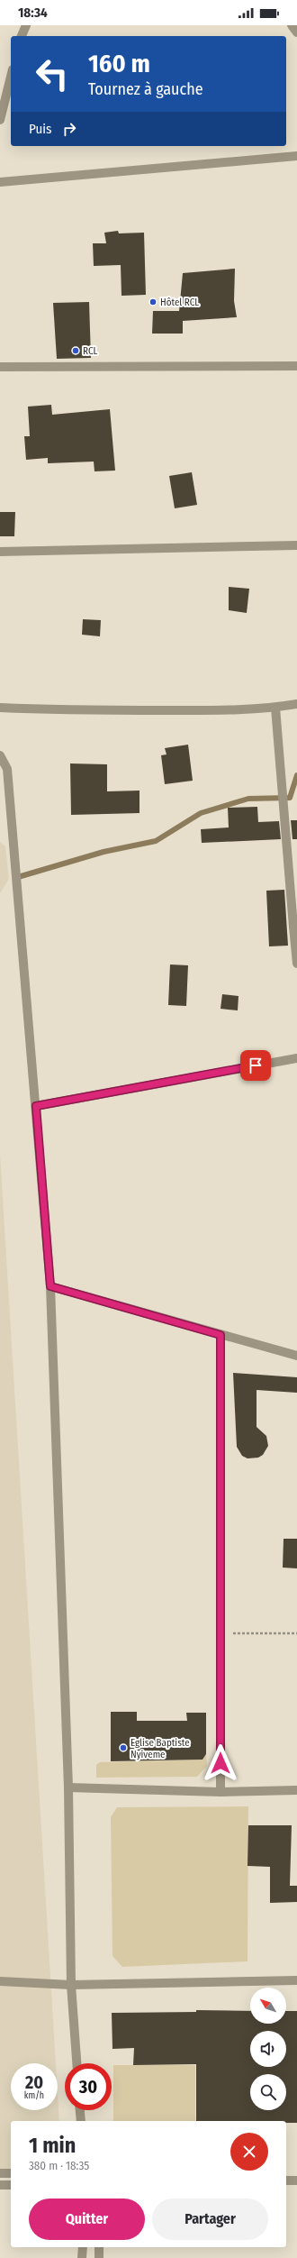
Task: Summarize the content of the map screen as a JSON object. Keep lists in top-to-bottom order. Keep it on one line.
{"places":["Hôtel RCL","RCL","Eglise Baptiste Nyiveme"],"north":"top left","page":{"status":"18:34","turn":["160 m","Tournez à gauche"],"then":"Puis","speed":"20 km/h","limit":"30","heading":["1 min","380 m · 18:35"],"buttons":["Quitter","Partager"]}}
